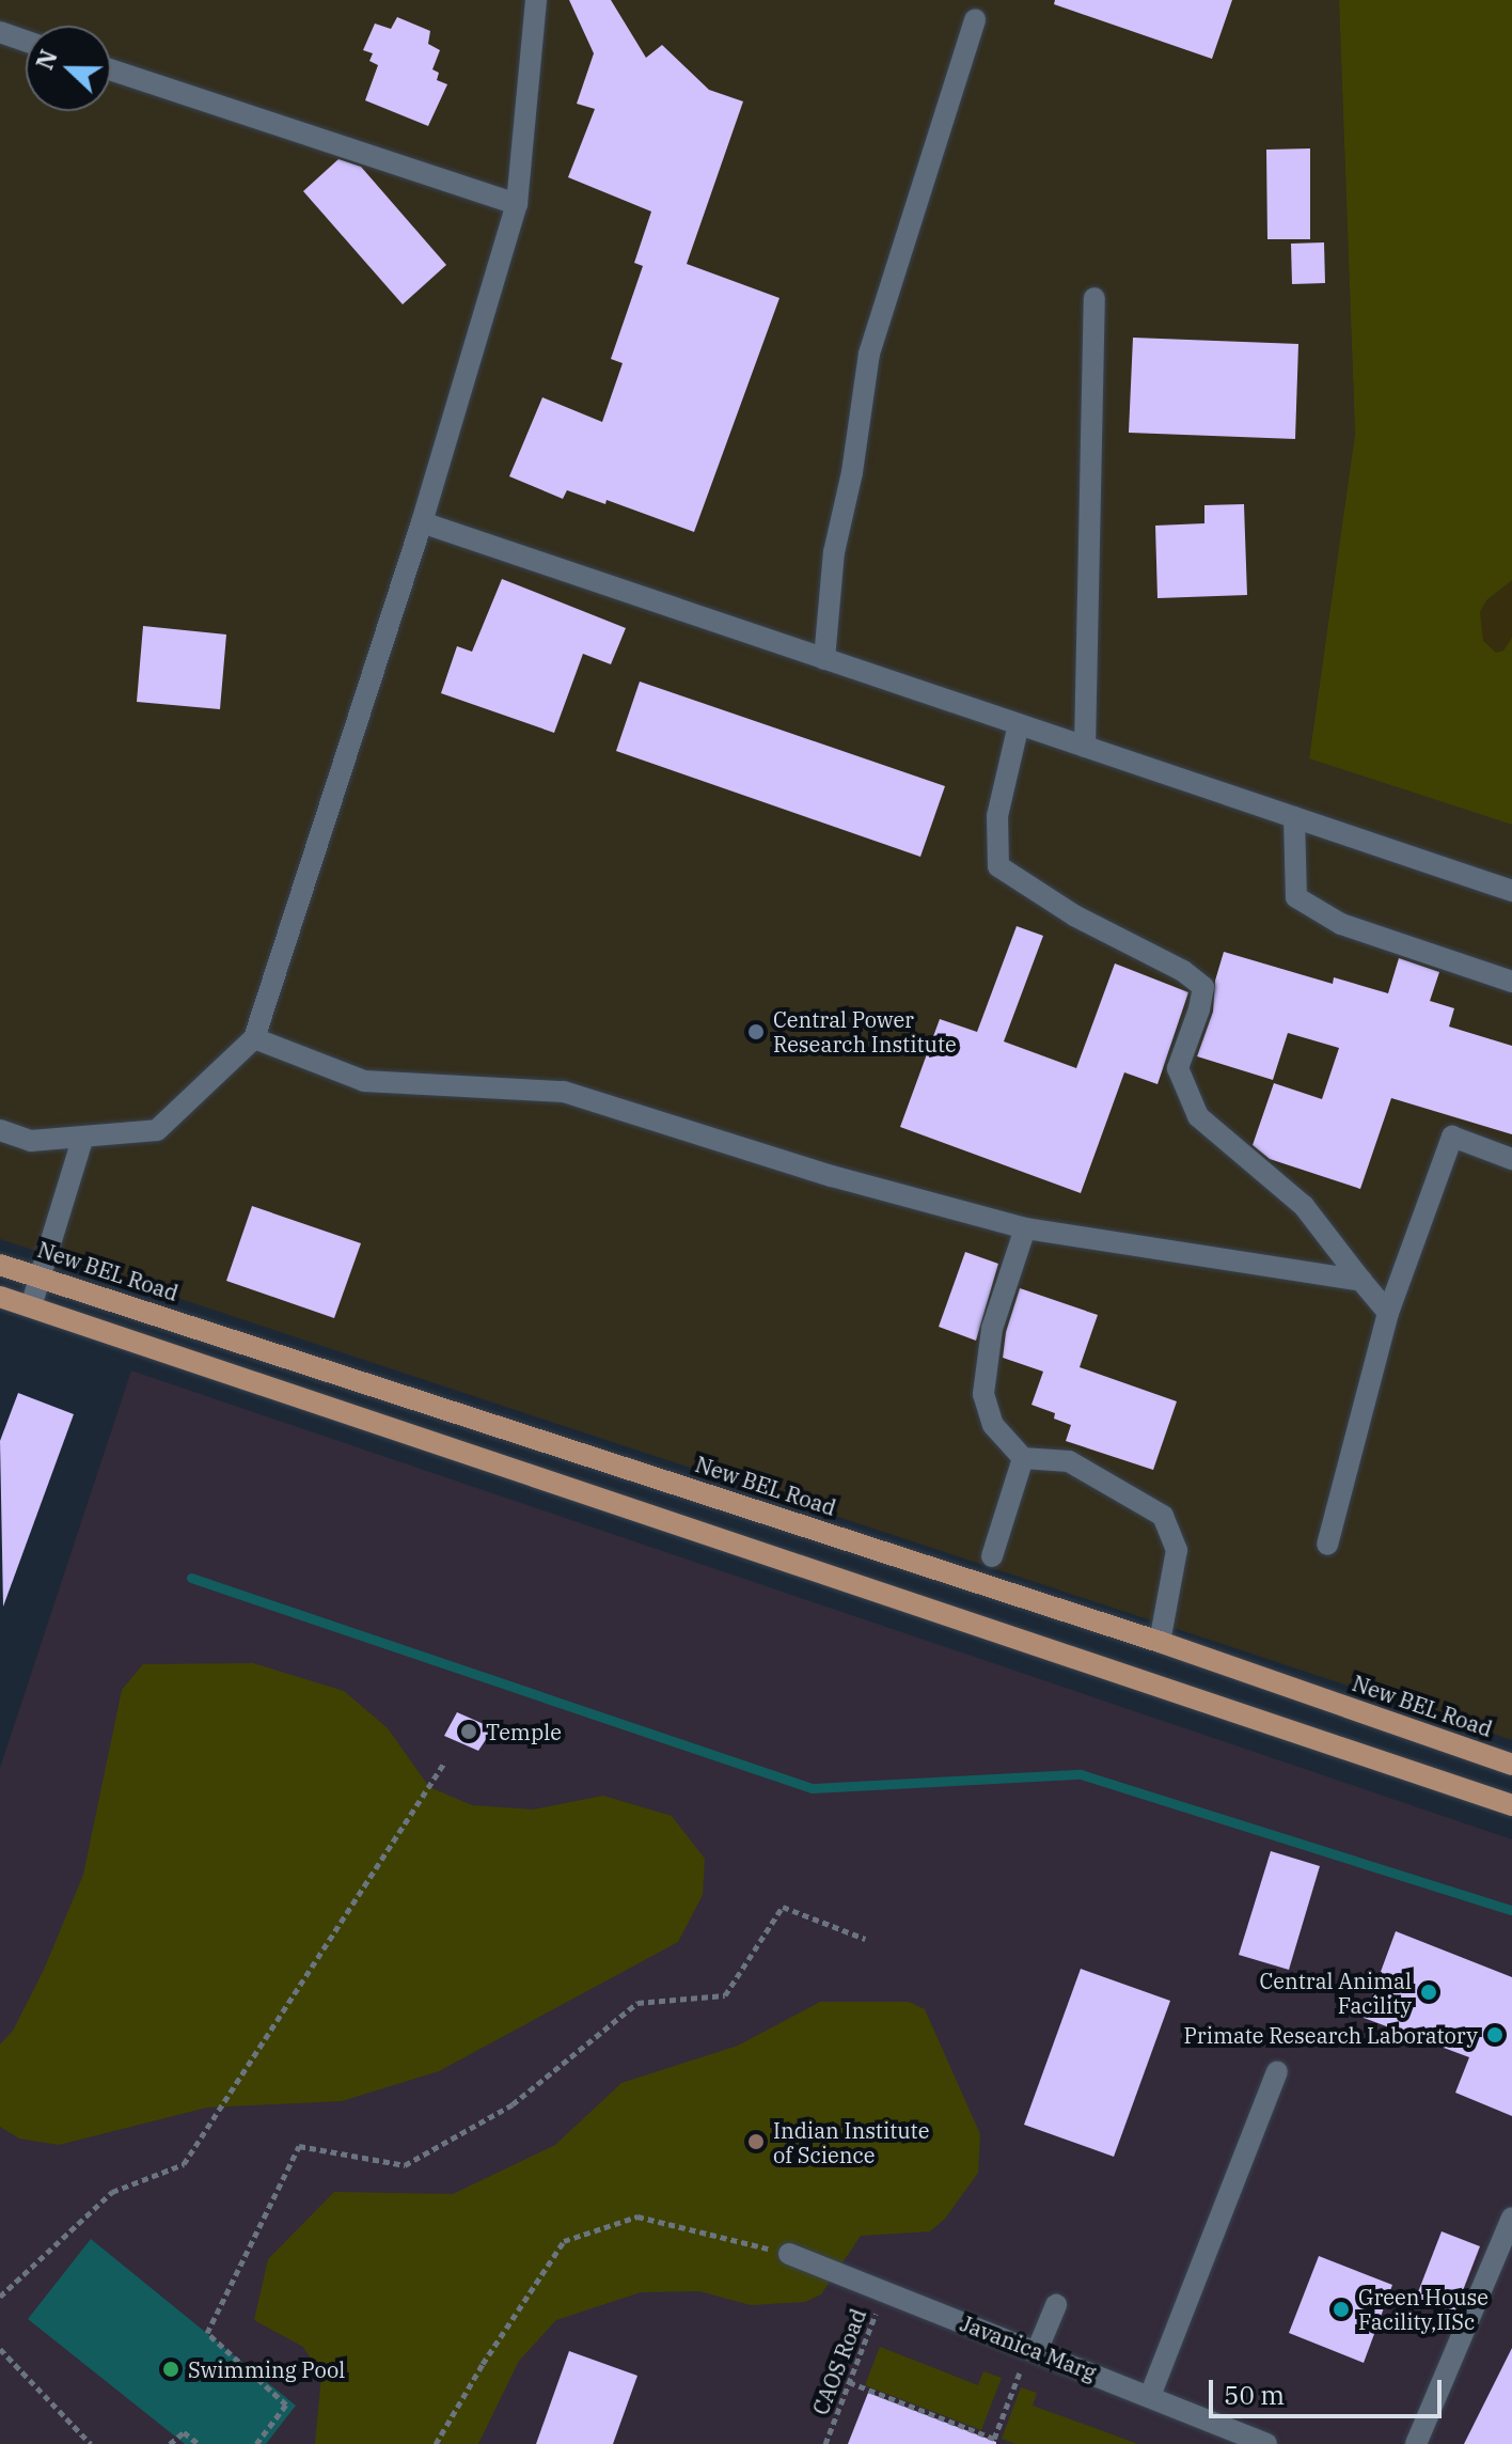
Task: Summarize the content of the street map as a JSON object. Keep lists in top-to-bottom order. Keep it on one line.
{"streets":{"main road":["New BEL Road"],"lane":["Javanica Marg"],"path":["CAOS Road"]},"crossings":[["Javanica Marg","CAOS Road"]],"places":["Central Power Research Institute","Temple","Central Animal Facility","Primate Research Laboratory","Indian Institute of Science","Green House Facility,IISc","Swimming Pool"],"scale_bar":"50 m","north":"left"}
